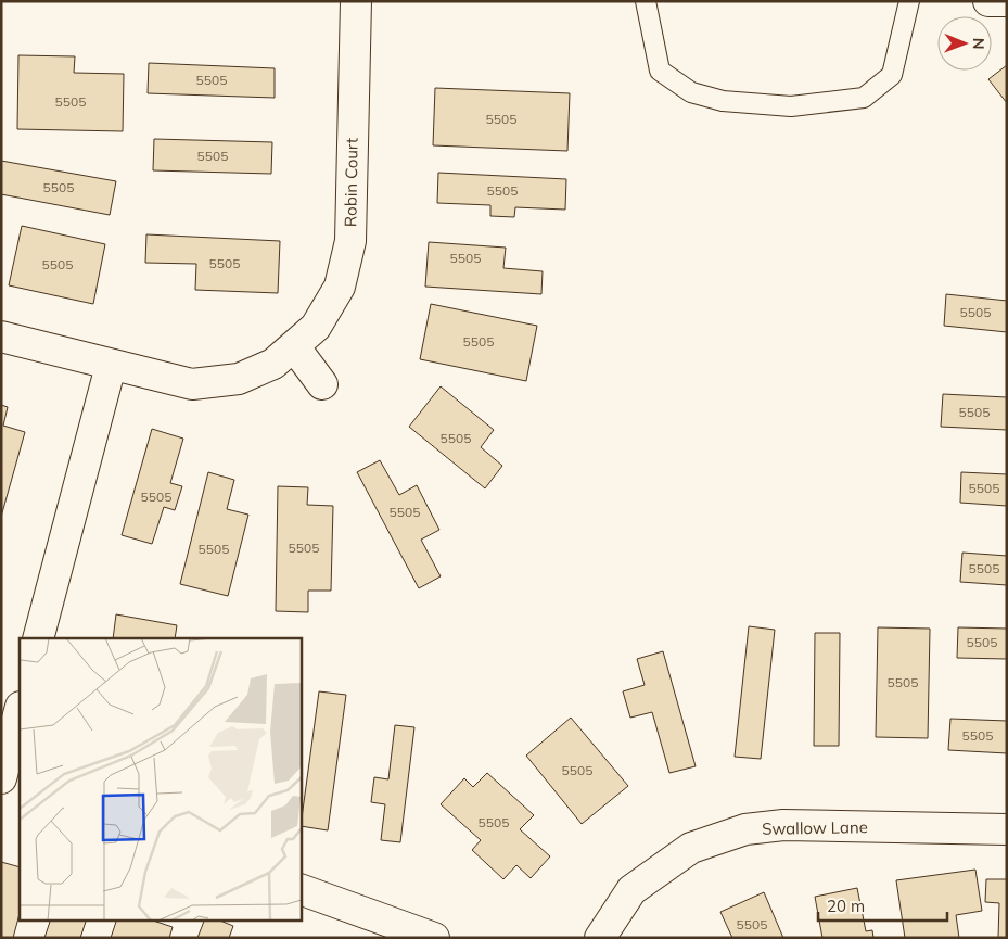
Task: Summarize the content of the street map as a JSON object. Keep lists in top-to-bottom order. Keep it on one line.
{"streets":{"street":["Robin Court","Swallow Lane"]},"house_numbers":["5505","5505","5505","5505","5505","5505","5505","5505","5505","5505","5505","5505","5505","5505","5505","5505","5505","5505","5505","5505","5505","5505","5505","5505","5505"],"scale_bar":"20 m","north":"right"}
